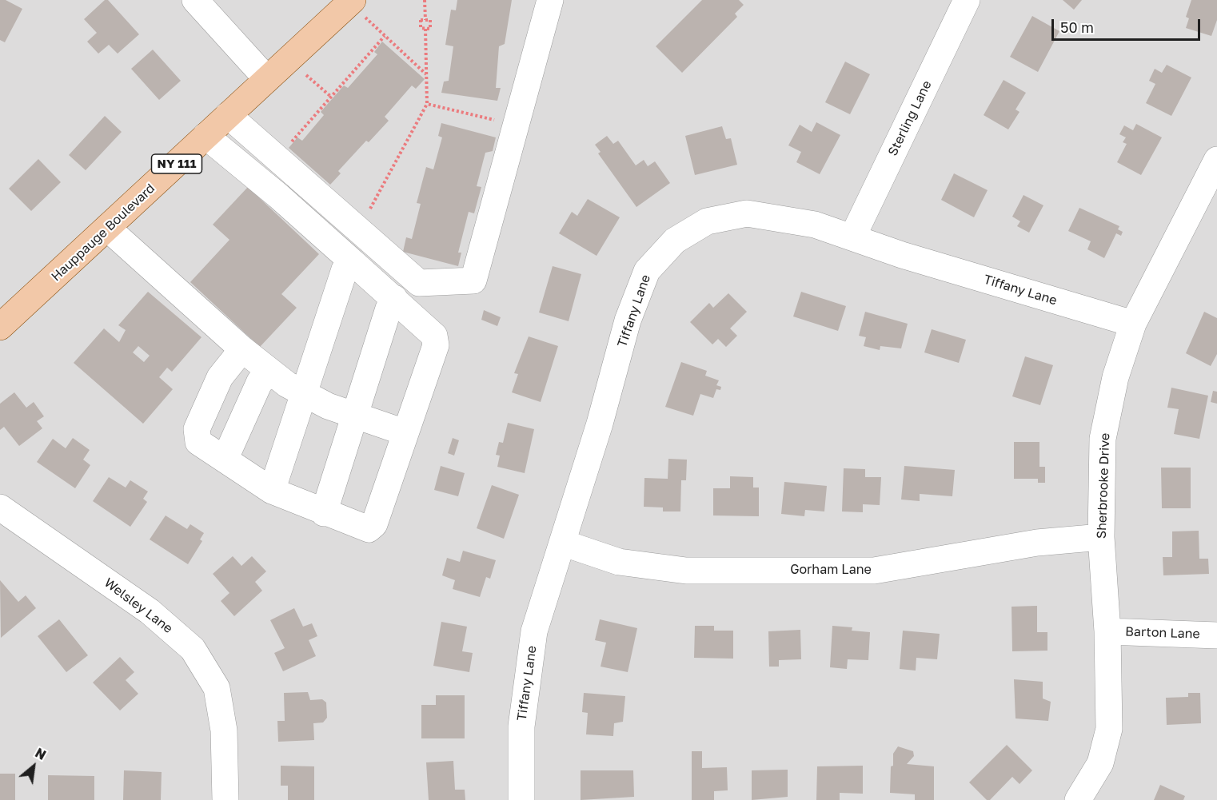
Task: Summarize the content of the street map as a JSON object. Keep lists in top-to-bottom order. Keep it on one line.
{"streets":{"main road":["NY 111","Hauppauge Boulevard"],"street":["Sterling Lane","Tiffany Lane","Sherbrooke Drive","Gorham Lane","Welsley Lane","Barton Lane"]},"crossings":[["Sterling Lane","Tiffany Lane"],["Tiffany Lane","Sherbrooke Drive"],["Tiffany Lane","Gorham Lane"],["Sherbrooke Drive","Gorham Lane"],["Sherbrooke Drive","Barton Lane"]],"scale_bar":"50 m","north":"top right"}
